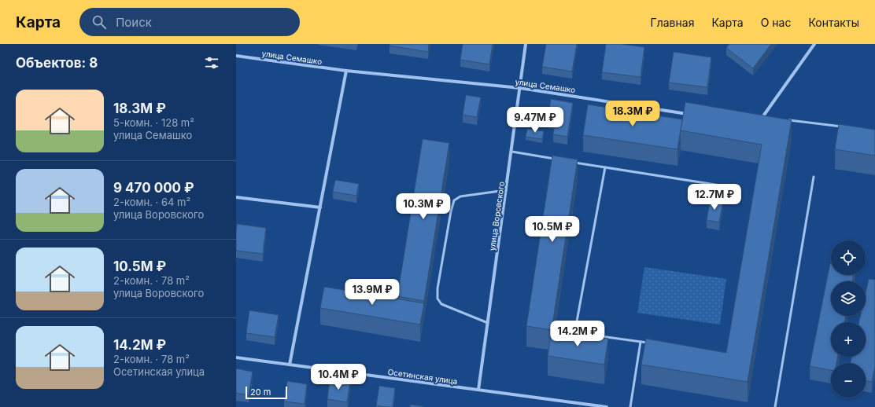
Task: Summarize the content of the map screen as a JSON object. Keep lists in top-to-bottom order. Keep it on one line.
{"streets":{"street":["улица Семашко","улица Воровского","Осетинская улица"]},"crossings":[["улица Семашко","улица Воровского"],["улица Воровского","Осетинская улица"]],"scale_bar":"20 m","page":{"header":"Карта","search":"Поиск","nav":["Главная","Карта","О нас","Контакты"],"heading":"Объектов: 8","list":[{"name":"18.3M ₽","note":"5-комн. · 128 m² · улица Семашко"},{"name":"9 470 000 ₽","note":"2-комн. · 64 m² · улица Воровского"},{"name":"10.5M ₽","note":"2-комн. · 78 m² · улица Воровского"},{"name":"14.2M ₽","note":"2-комн. · 78 m² · Осетинская улица"}],"price":["18.3M ₽","9.47M ₽","12.7M ₽","10.3M ₽","10.5M ₽","13.9M ₽","14.2M ₽","10.4M ₽"],"map_buttons":["+","−"],"scale":"20 m"}}
